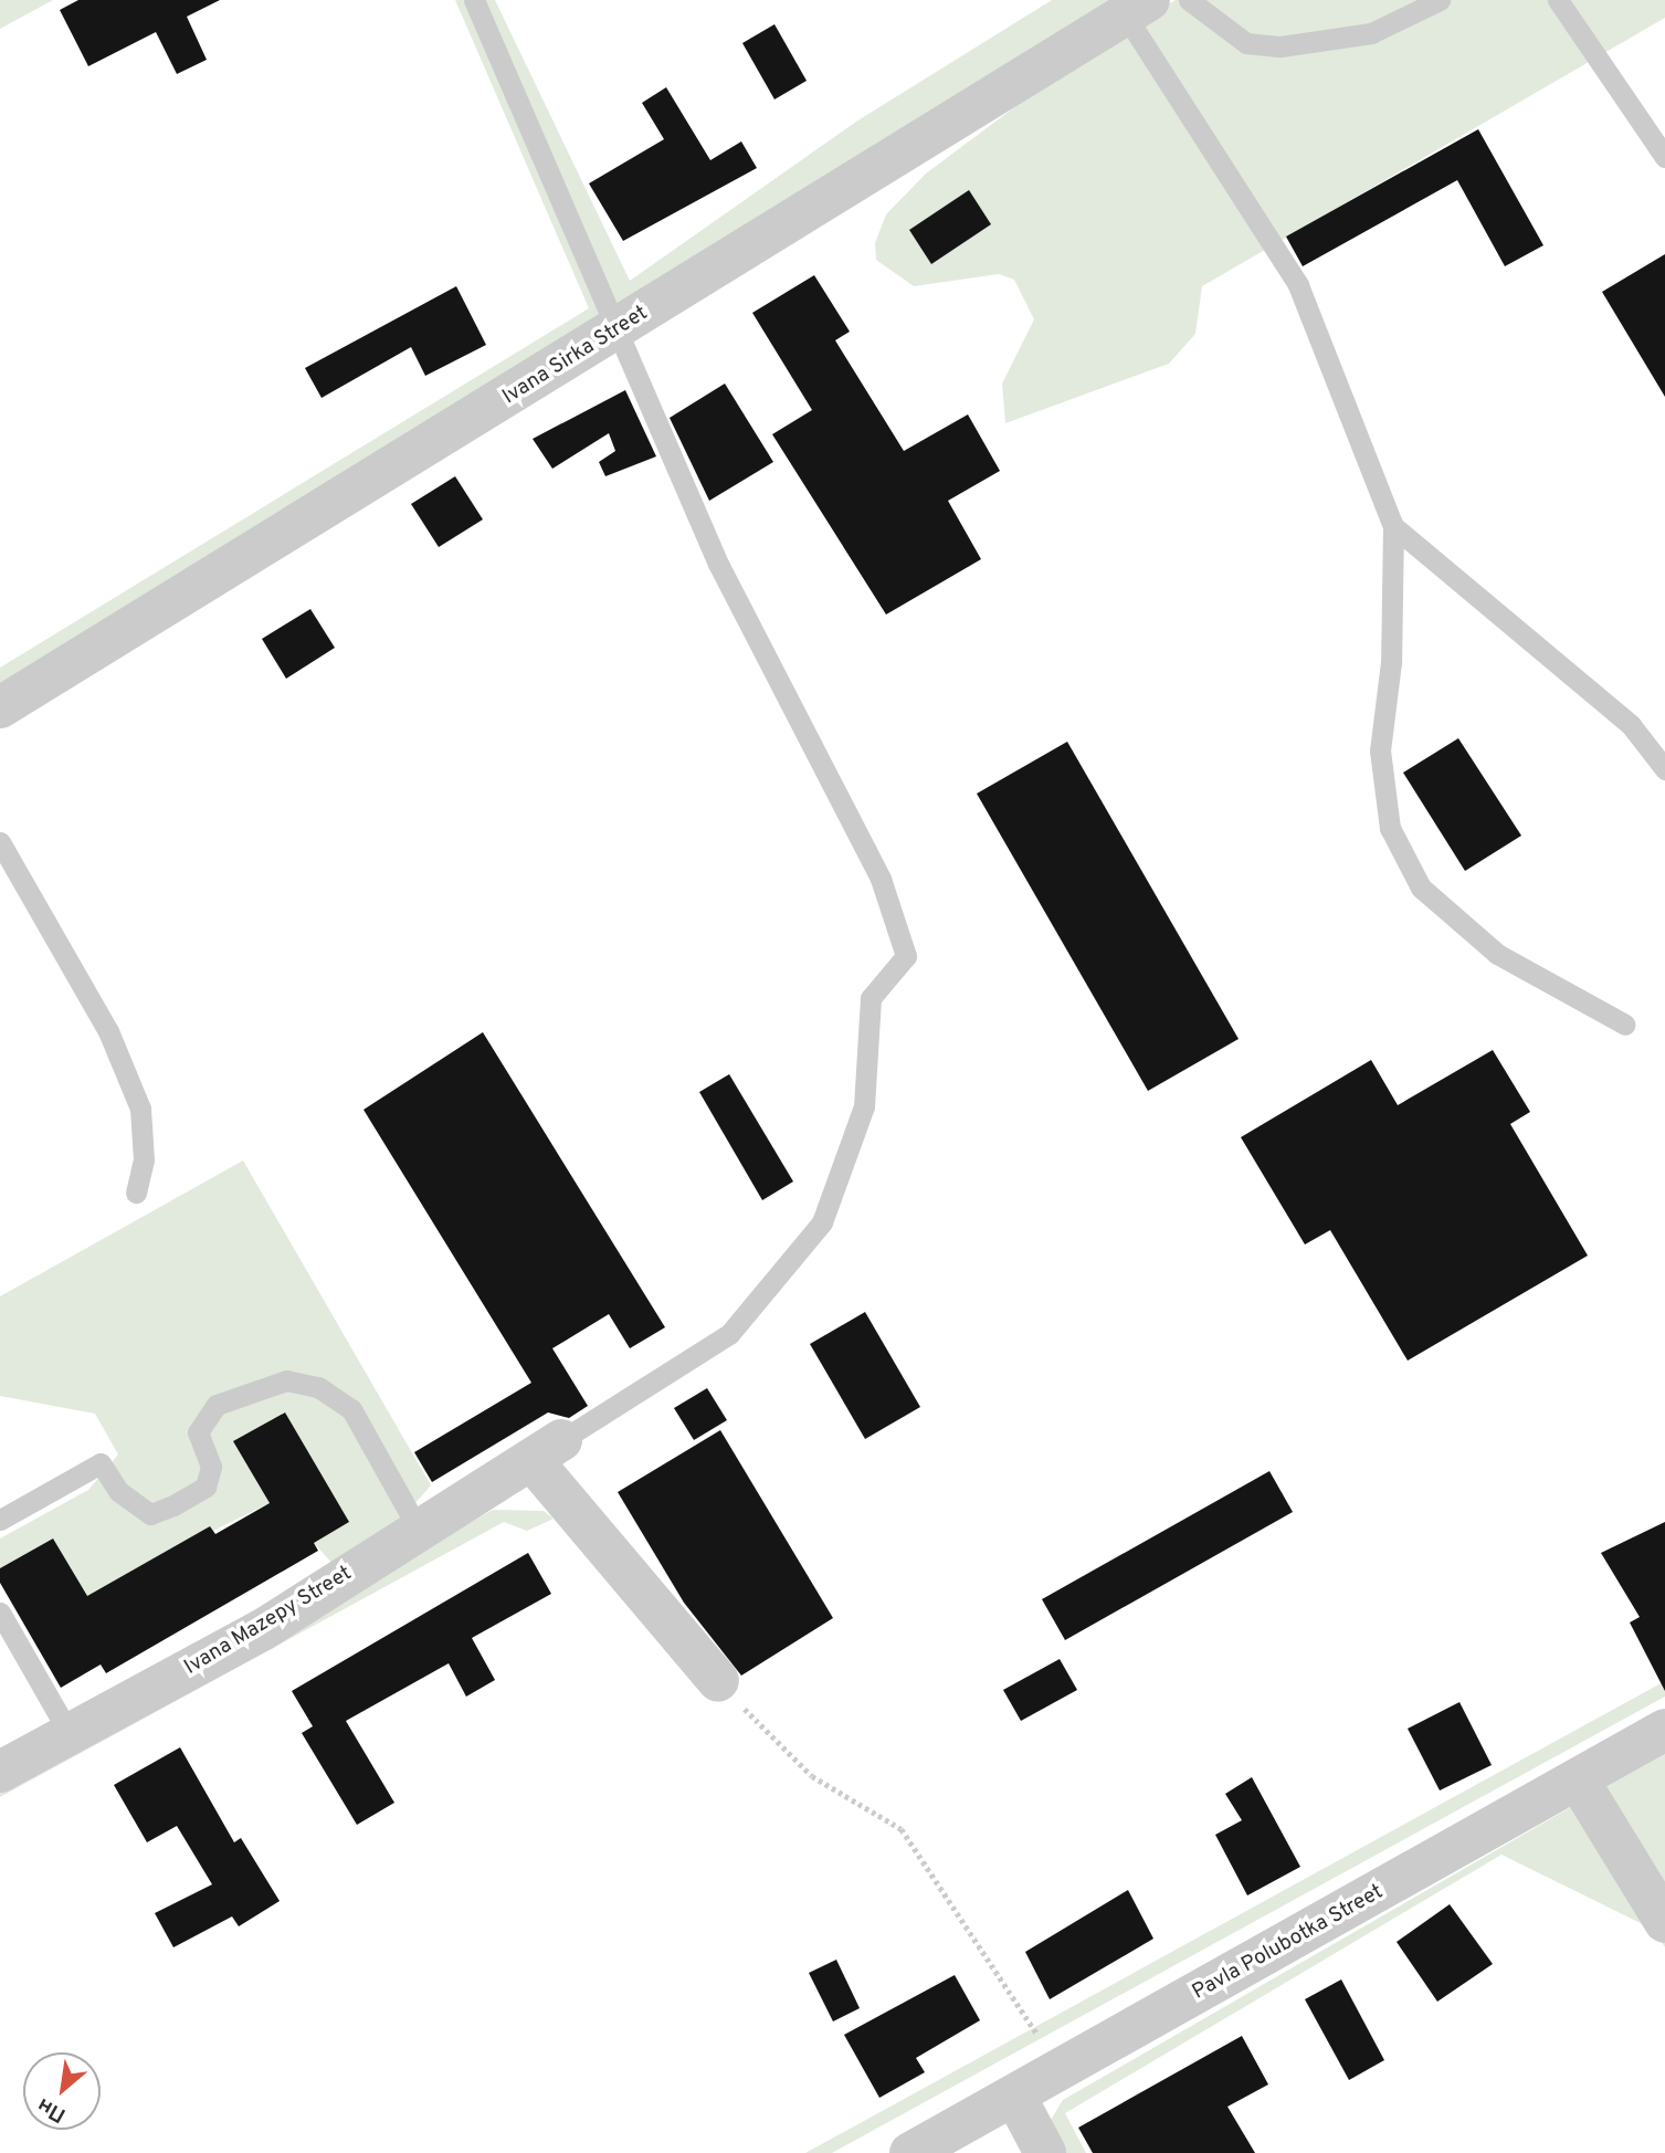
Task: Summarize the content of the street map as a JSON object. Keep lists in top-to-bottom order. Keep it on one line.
{"streets":{"street":["Ivana Sirka Street","Ivana Mazepy Street","Pavla Polubotka Street"]},"north":"bottom left"}
